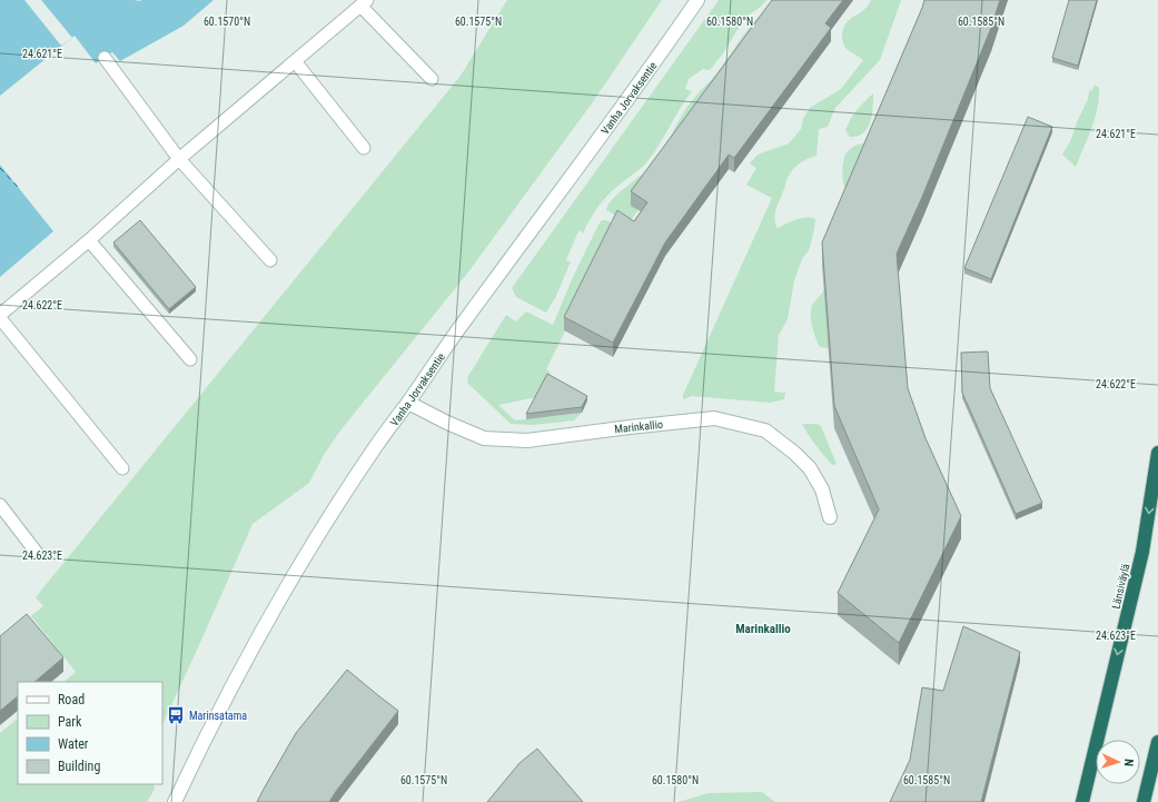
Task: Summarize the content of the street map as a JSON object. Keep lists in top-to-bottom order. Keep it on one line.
{"streets":{"highway":["Länsiväylä"],"main road":["Vanha Jorvaksentie","Marinkallio"]},"crossings":[["Vanha Jorvaksentie","Marinkallio"]],"one_way":["Länsiväylä"],"districts":["Marinkallio"],"places":{"bus stop":["Marinsatama"]},"legend":["Road","Park","Water","Building"],"north":"right","coordinates":["60.1570°N","60.1575°N","60.1580°N","60.1585°N","24.621°E","24.622°E","24.623°E"]}
